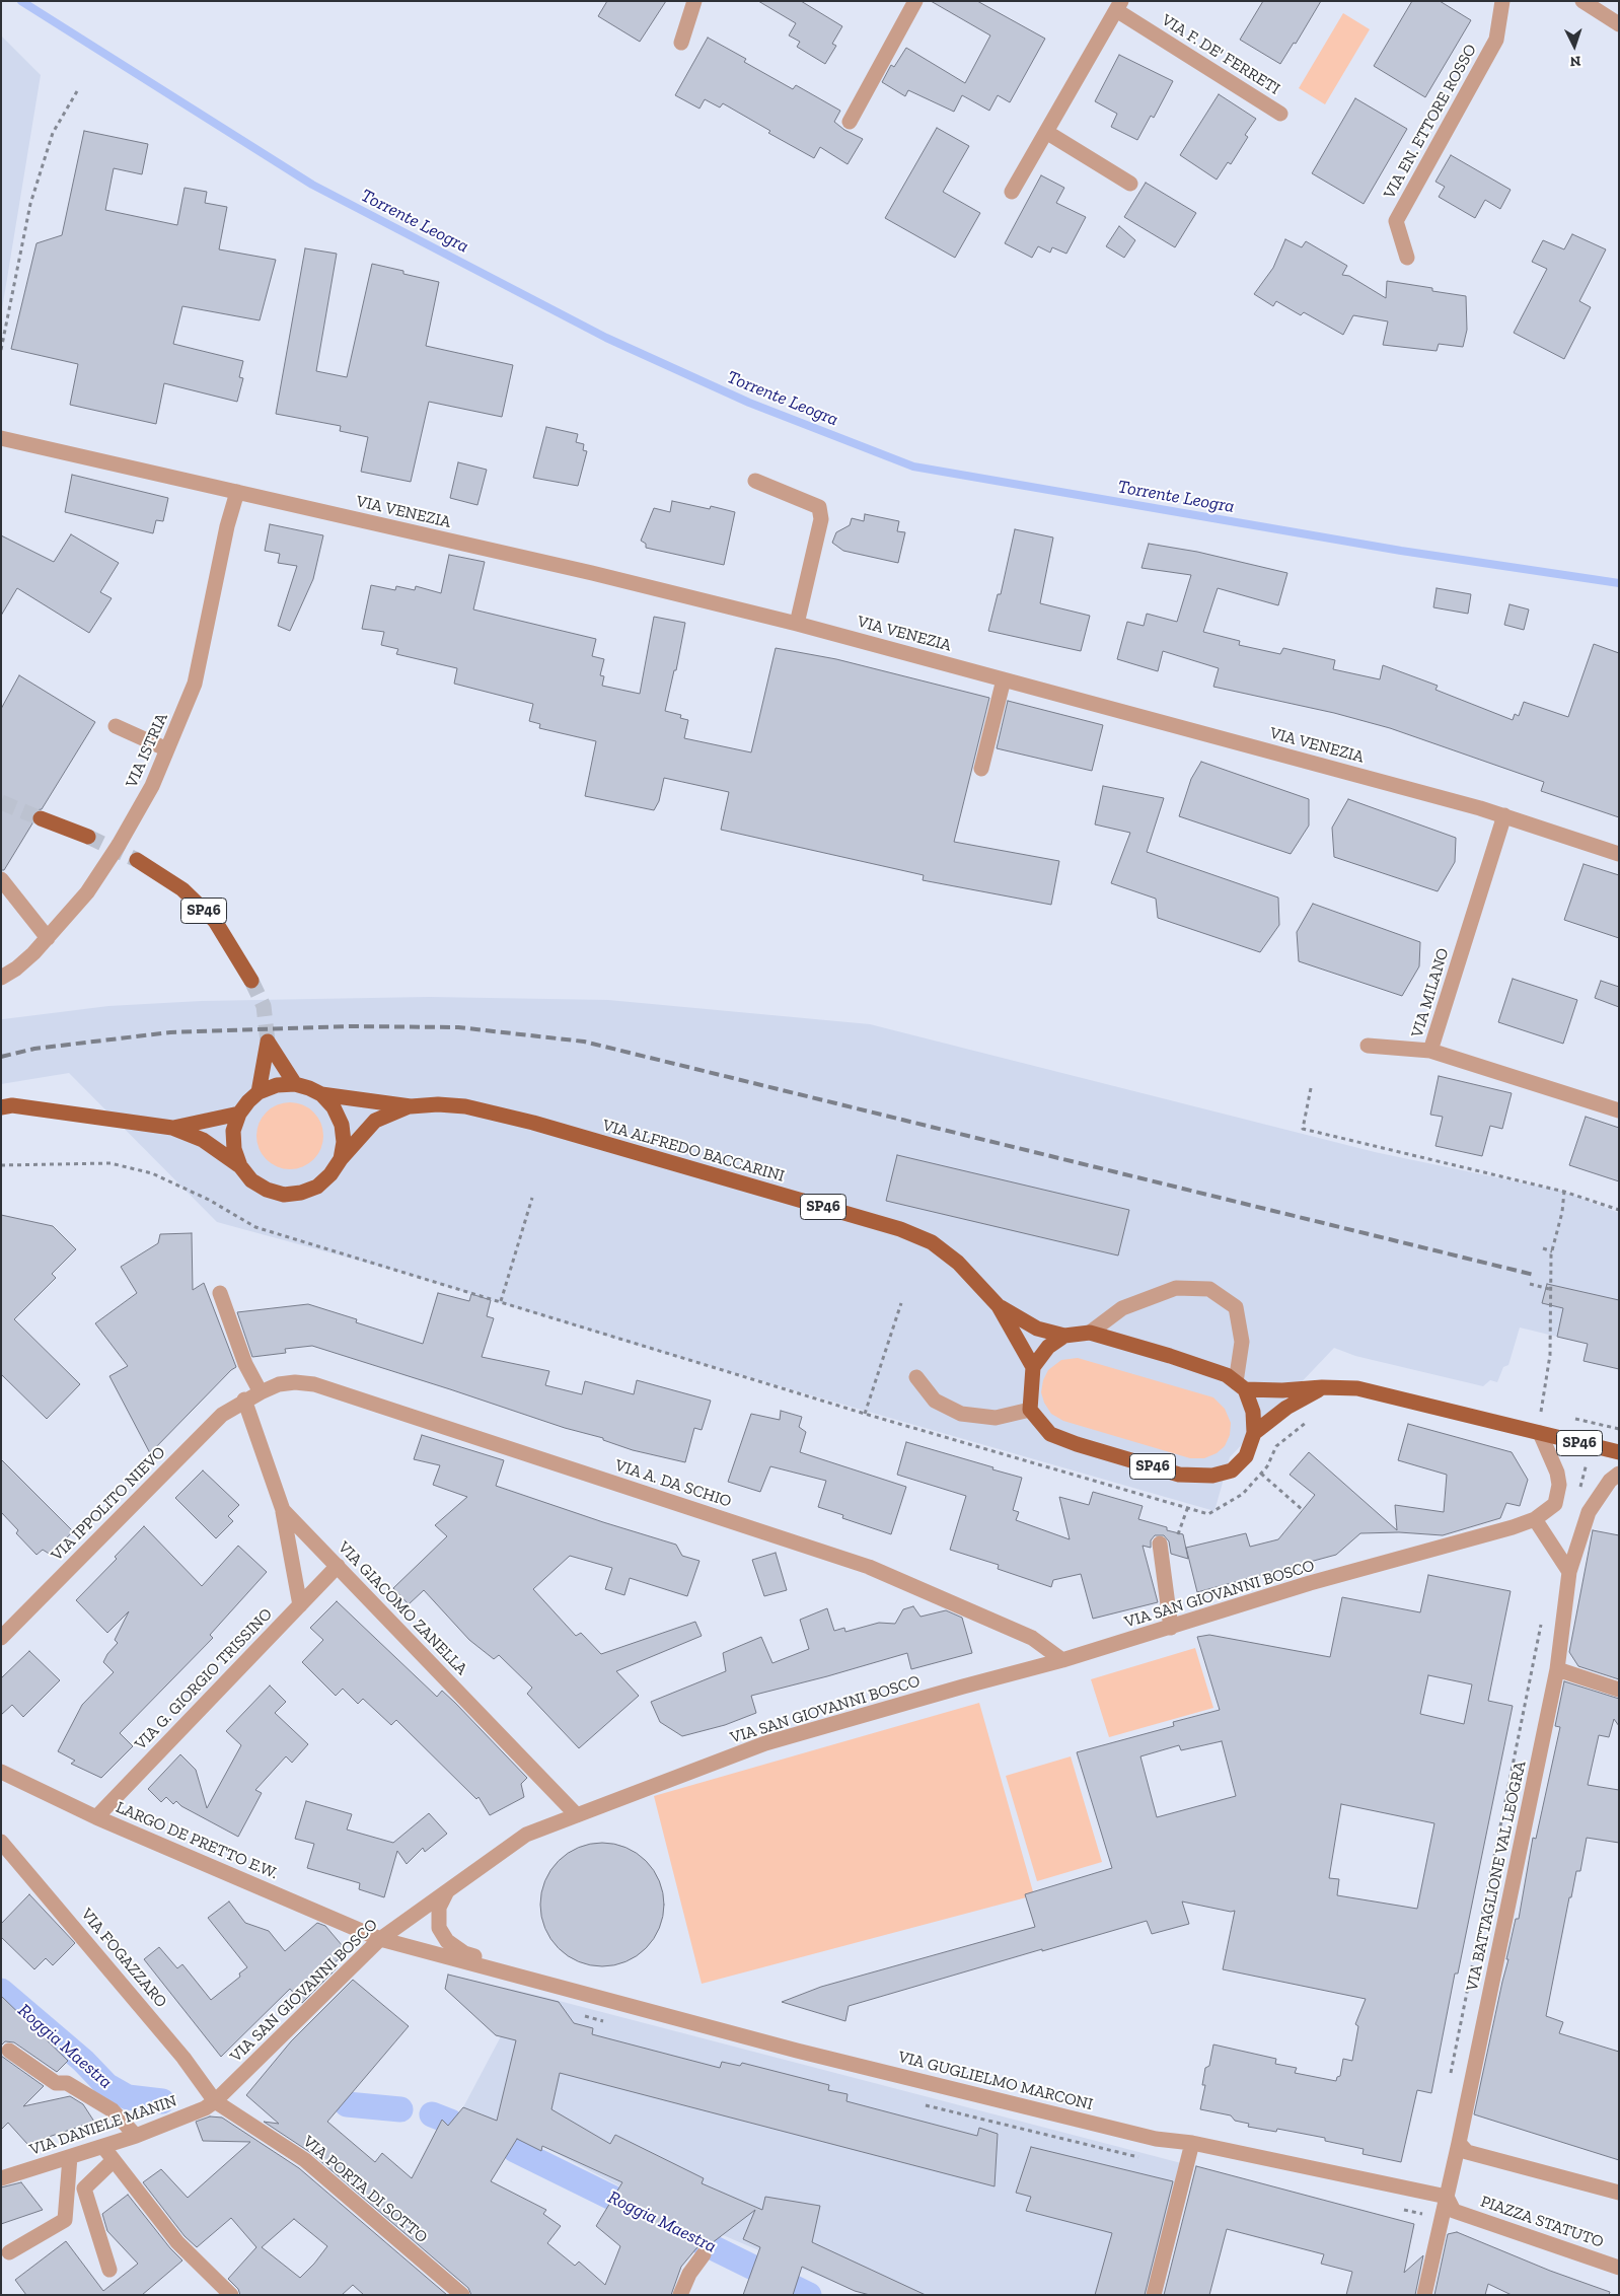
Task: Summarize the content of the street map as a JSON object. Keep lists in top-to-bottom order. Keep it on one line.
{"streets":{"main road":["SP46","VIA ALFREDO BACCARINI"],"street":["VIA F. DE' FERRETI","VIA EN. ETTORE ROSSO","VIA VENEZIA","VIA ISTRIA","VIA MILANO","VIA A. DA SCHIO","VIA IPPOLITO NIEVO","VIA SAN GIOVANNI BOSCO","VIA GIACOMO ZANELLA","VIA G. GIORGIO TRISSINO","LARGO DE PRETTO E.W.","VIA BATTAGLIONE VAL LEOGRA","VIA FOGAZZARO","VIA GUGLIELMO MARCONI","VIA DANIELE MANIN","VIA PORTA DI SOTTO","PIAZZA STATUTO"]},"crossings":[["VIA VENEZIA","VIA ISTRIA"],["VIA VENEZIA","VIA MILANO"],["SP46","VIA ALFREDO BACCARINI"],["VIA ALFREDO BACCARINI","VIA SAN GIOVANNI BOSCO"],["VIA A. DA SCHIO","VIA IPPOLITO NIEVO"],["VIA A. DA SCHIO","VIA SAN GIOVANNI BOSCO"],["VIA A. DA SCHIO","VIA GIACOMO ZANELLA"],["VIA IPPOLITO NIEVO","VIA GIACOMO ZANELLA"],["VIA SAN GIOVANNI BOSCO","VIA GIACOMO ZANELLA"],["VIA SAN GIOVANNI BOSCO","LARGO DE PRETTO E.W."],["VIA SAN GIOVANNI BOSCO","VIA FOGAZZARO"],["VIA SAN GIOVANNI BOSCO","VIA GUGLIELMO MARCONI"],["VIA SAN GIOVANNI BOSCO","VIA DANIELE MANIN"],["VIA SAN GIOVANNI BOSCO","VIA PORTA DI SOTTO"],["VIA GIACOMO ZANELLA","VIA G. GIORGIO TRISSINO"],["VIA G. GIORGIO TRISSINO","LARGO DE PRETTO E.W."],["LARGO DE PRETTO E.W.","VIA GUGLIELMO MARCONI"],["VIA BATTAGLIONE VAL LEOGRA","VIA GUGLIELMO MARCONI"],["VIA BATTAGLIONE VAL LEOGRA","PIAZZA STATUTO"],["VIA FOGAZZARO","VIA DANIELE MANIN"],["VIA FOGAZZARO","VIA PORTA DI SOTTO"],["VIA GUGLIELMO MARCONI","PIAZZA STATUTO"],["VIA DANIELE MANIN","VIA PORTA DI SOTTO"]],"water":["Torrente Leogra","Roggia Maestra"],"north":"bottom"}
